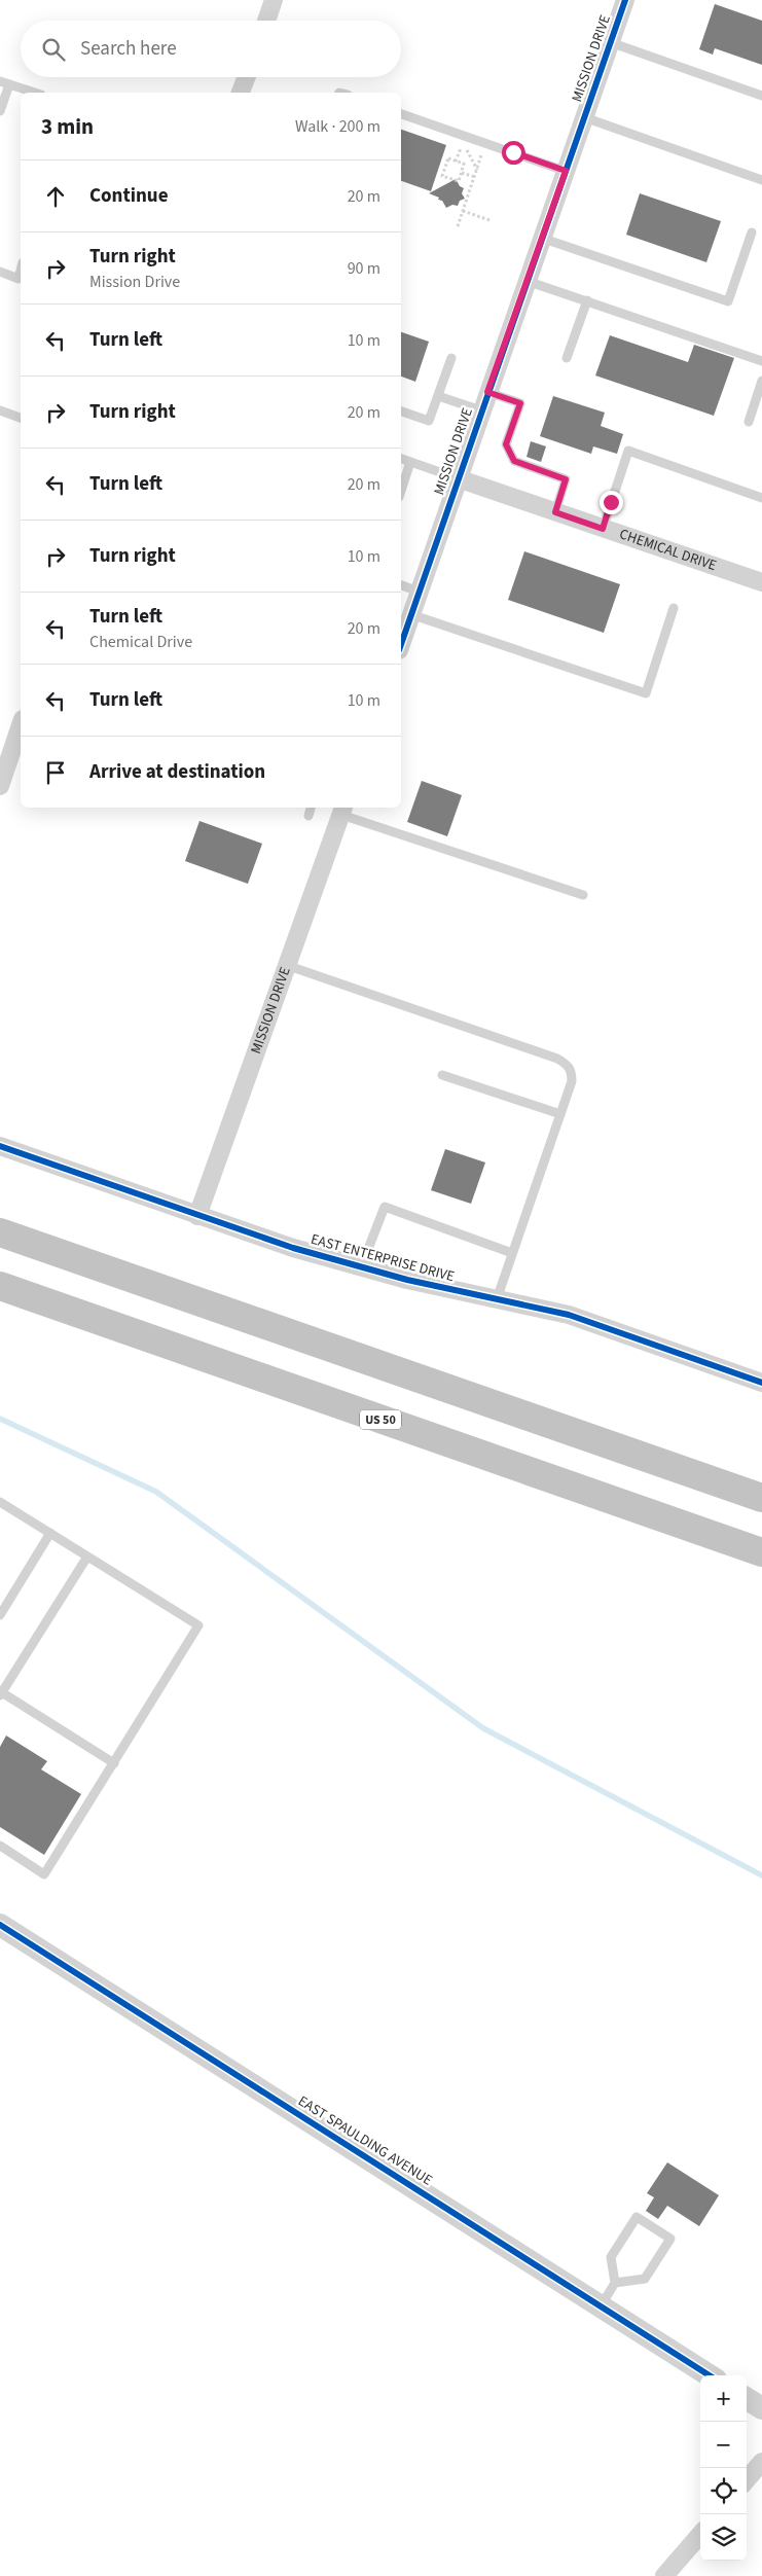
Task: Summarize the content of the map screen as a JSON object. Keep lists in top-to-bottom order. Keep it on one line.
{"streets":{"highway":["US 50"],"street":["MISSION DRIVE","CHEMICAL DRIVE","EAST ENTERPRISE DRIVE","EAST SPAULDING AVENUE"]},"crossings":[["MISSION DRIVE","CHEMICAL DRIVE"],["MISSION DRIVE","EAST ENTERPRISE DRIVE"]],"page":{"search":"Search here","heading":["3 min","Walk · 200 m"],"list":[["Continue","20 m"],["Turn right","Mission Drive","90 m"],["Turn left","10 m"],["Turn right","20 m"],["Turn left","20 m"],["Turn right","10 m"],["Turn left","Chemical Drive","20 m"],["Turn left","10 m"],"Arrive at destination"],"map_buttons":["+","−"]}}
